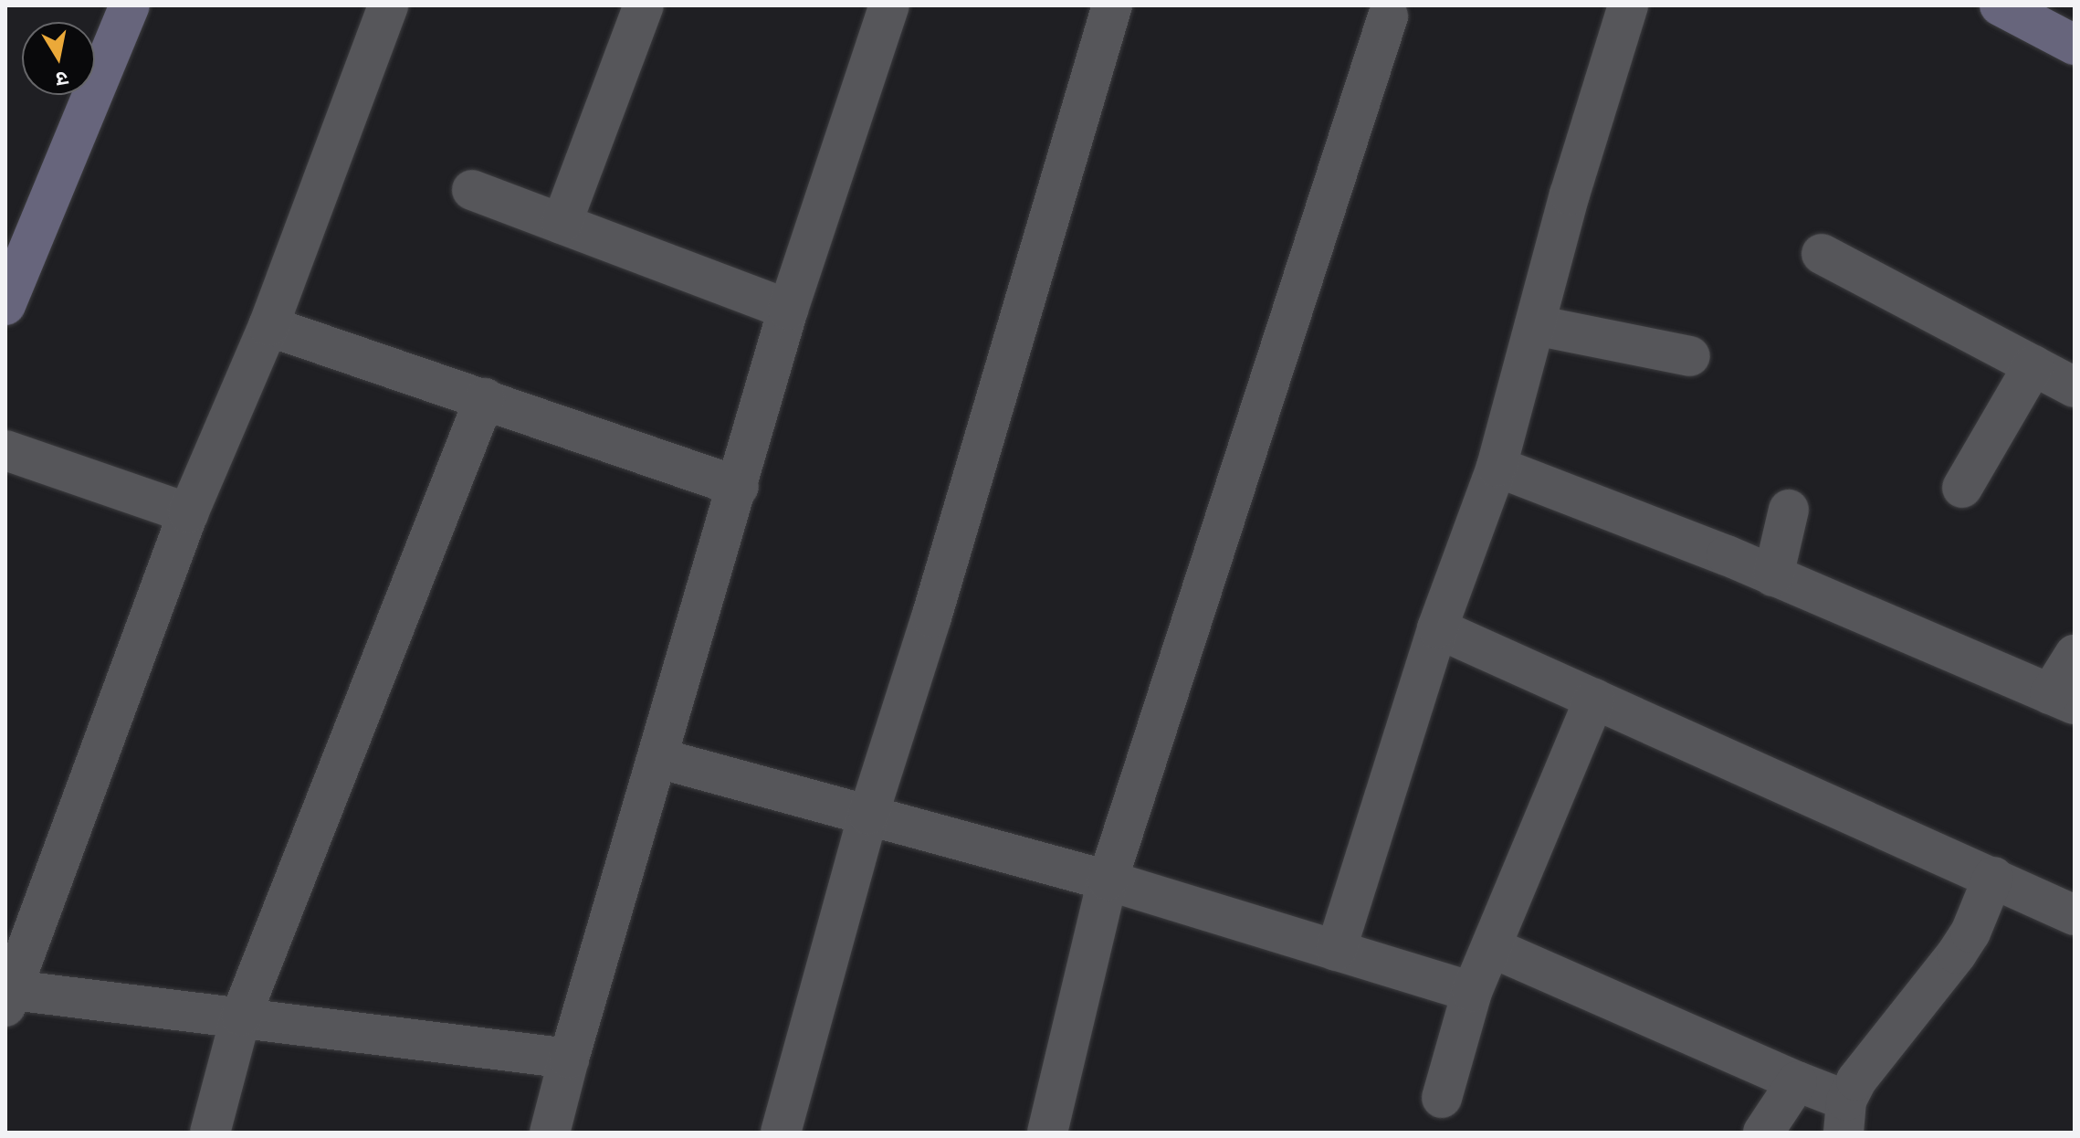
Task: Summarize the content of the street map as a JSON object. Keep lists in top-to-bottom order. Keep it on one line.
{"north":"bottom"}
